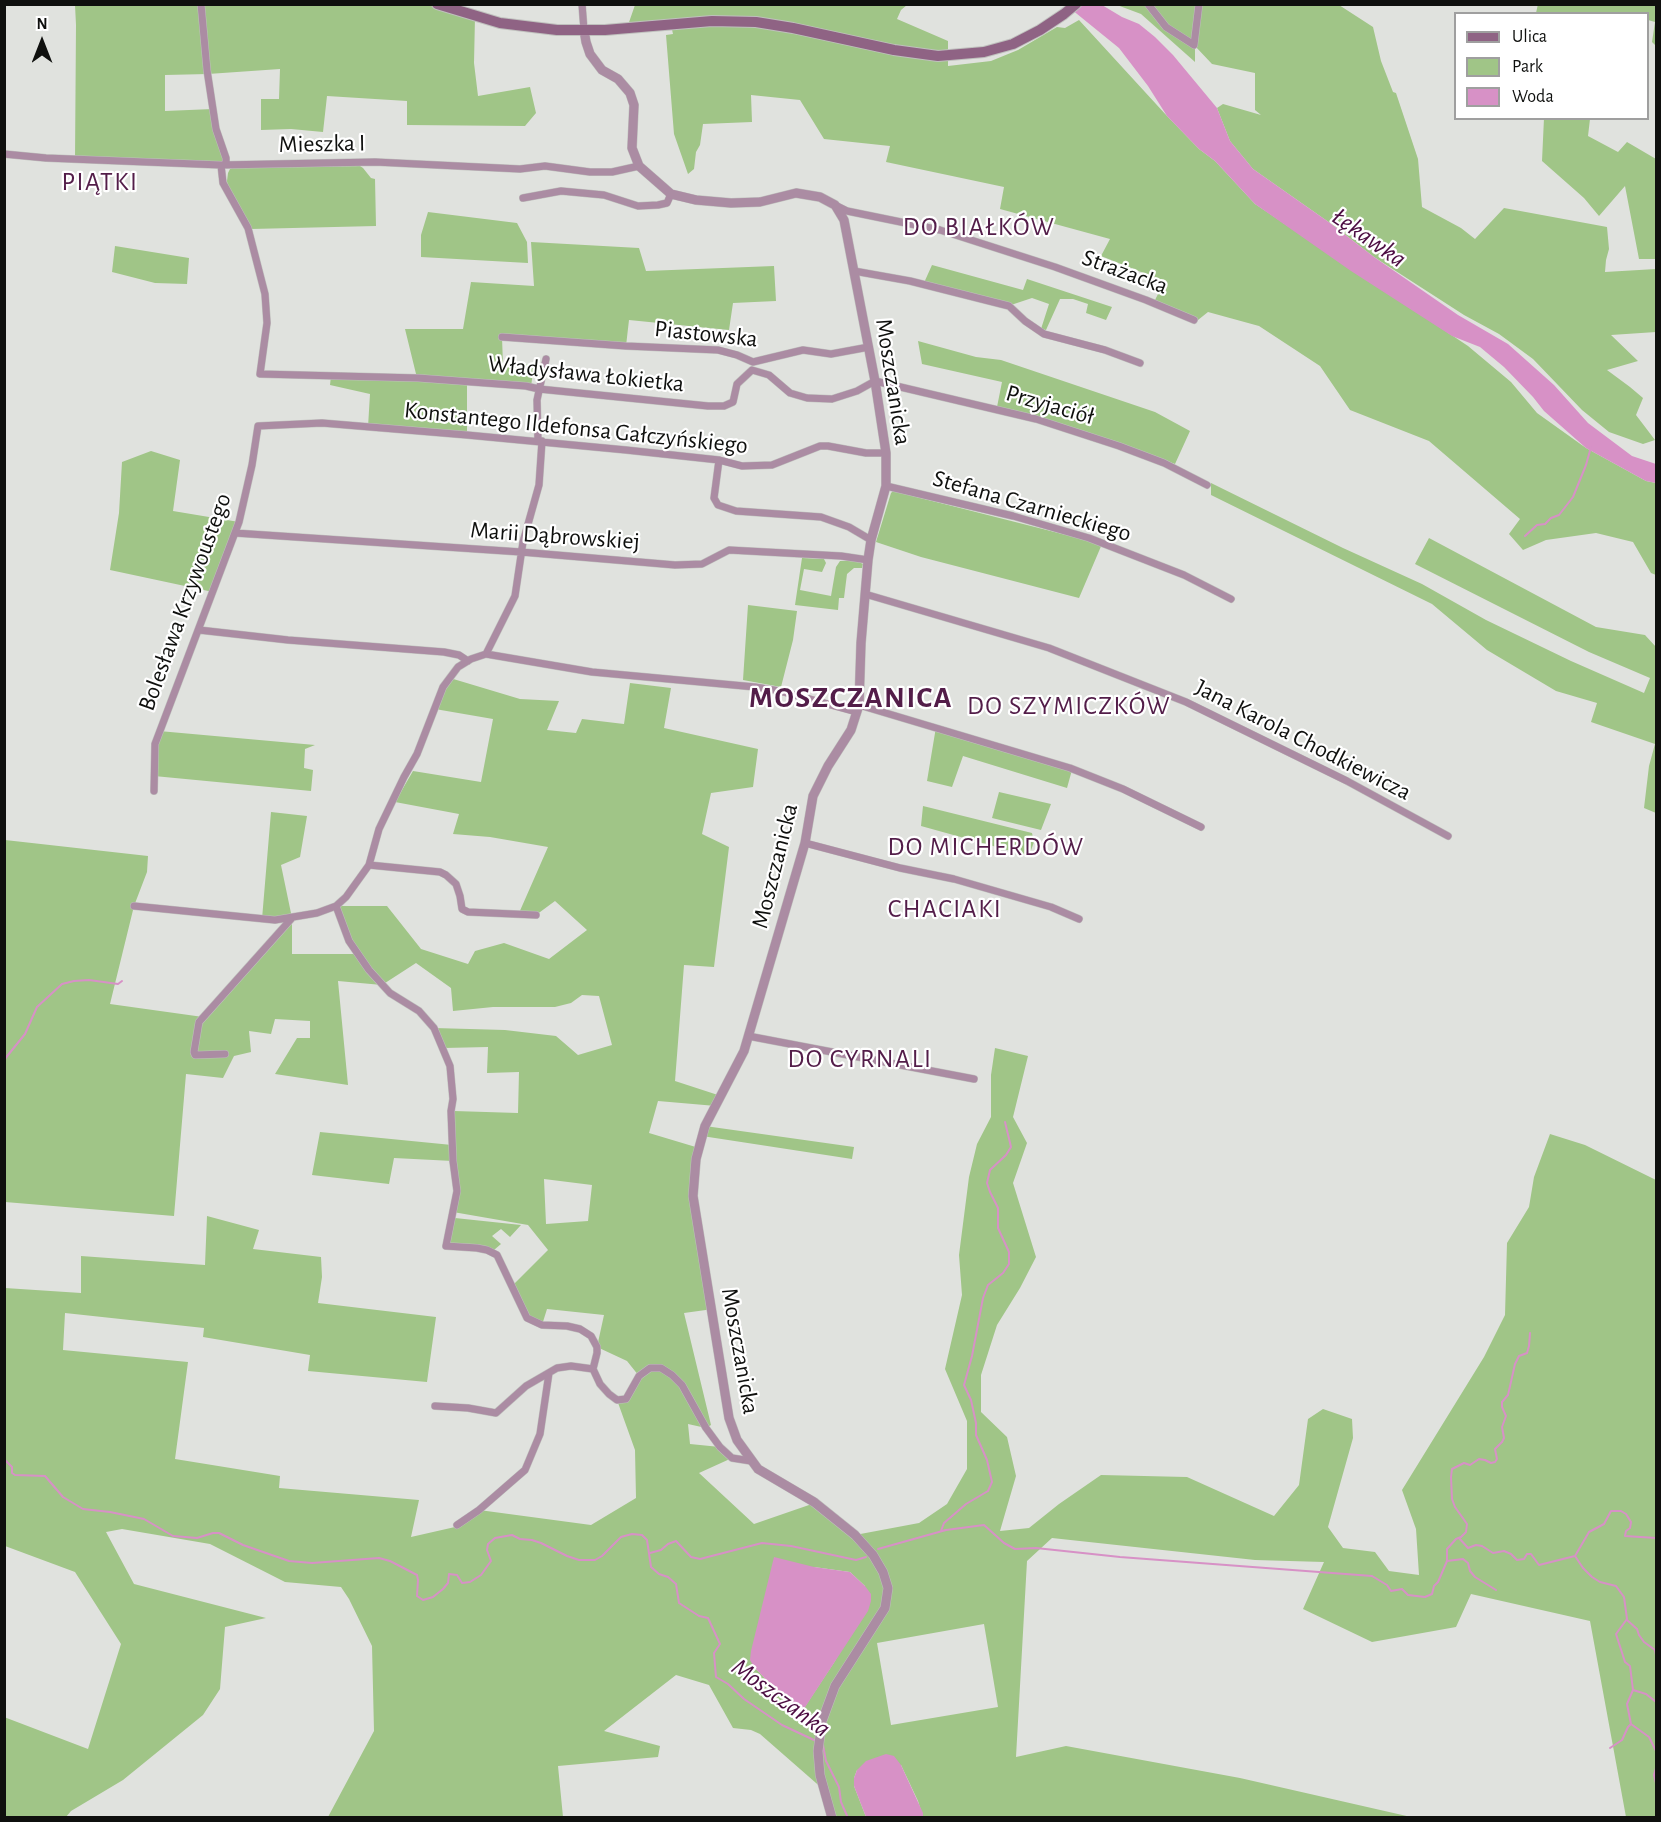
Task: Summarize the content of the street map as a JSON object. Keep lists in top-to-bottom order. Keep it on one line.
{"streets":{"street":["Mieszka I","Strażacka","Piastowska","Władysława Łokietka","Moszczanicka","Przyjaciół","Konstantego Ildefonsa Gałczyńskiego","Stefana Czarnieckiego","Marii Dąbrowskiej","Bolesława Krzywoustego","Jana Karola Chodkiewicza"]},"crossings":[["Mieszka I","Władysława Łokietka"],["Strażacka","Moszczanicka"],["Piastowska","Władysława Łokietka"],["Piastowska","Moszczanicka"],["Moszczanicka","Przyjaciół"],["Moszczanicka","Konstantego Ildefonsa Gałczyńskiego"],["Moszczanicka","Stefana Czarnieckiego"],["Moszczanicka","Marii Dąbrowskiej"],["Moszczanicka","Jana Karola Chodkiewicza"],["Konstantego Ildefonsa Gałczyńskiego","Bolesława Krzywoustego"],["Marii Dąbrowskiej","Bolesława Krzywoustego"]],"districts":["PIĄTKI","DO BIAŁKÓW","MOSZCZANICA","DO SZYMICZKÓW","DO MICHERDÓW","CHACIAKI","DO CYRNALI"],"water":["Łękawka","Moszczanka"],"legend":["Ulica","Park","Woda"],"north":"top"}
